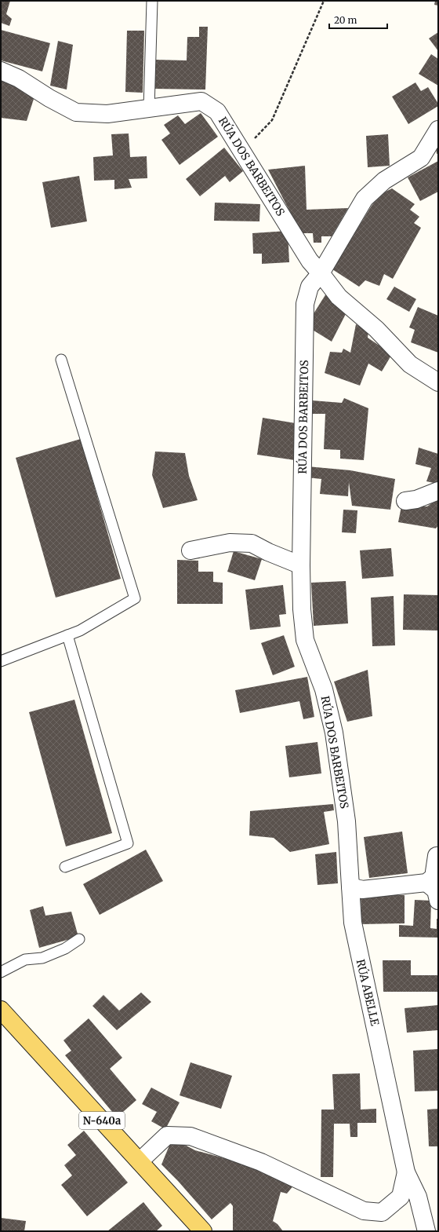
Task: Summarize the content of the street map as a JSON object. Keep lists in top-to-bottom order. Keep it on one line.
{"streets":{"main road":["N-640a"],"street":["RÚA DOS BARBEITOS","RÚA ABELLE"]},"crossings":[["RÚA DOS BARBEITOS","RÚA ABELLE"],["RÚA ABELLE","N-640a"]],"scale_bar":"20 m"}
